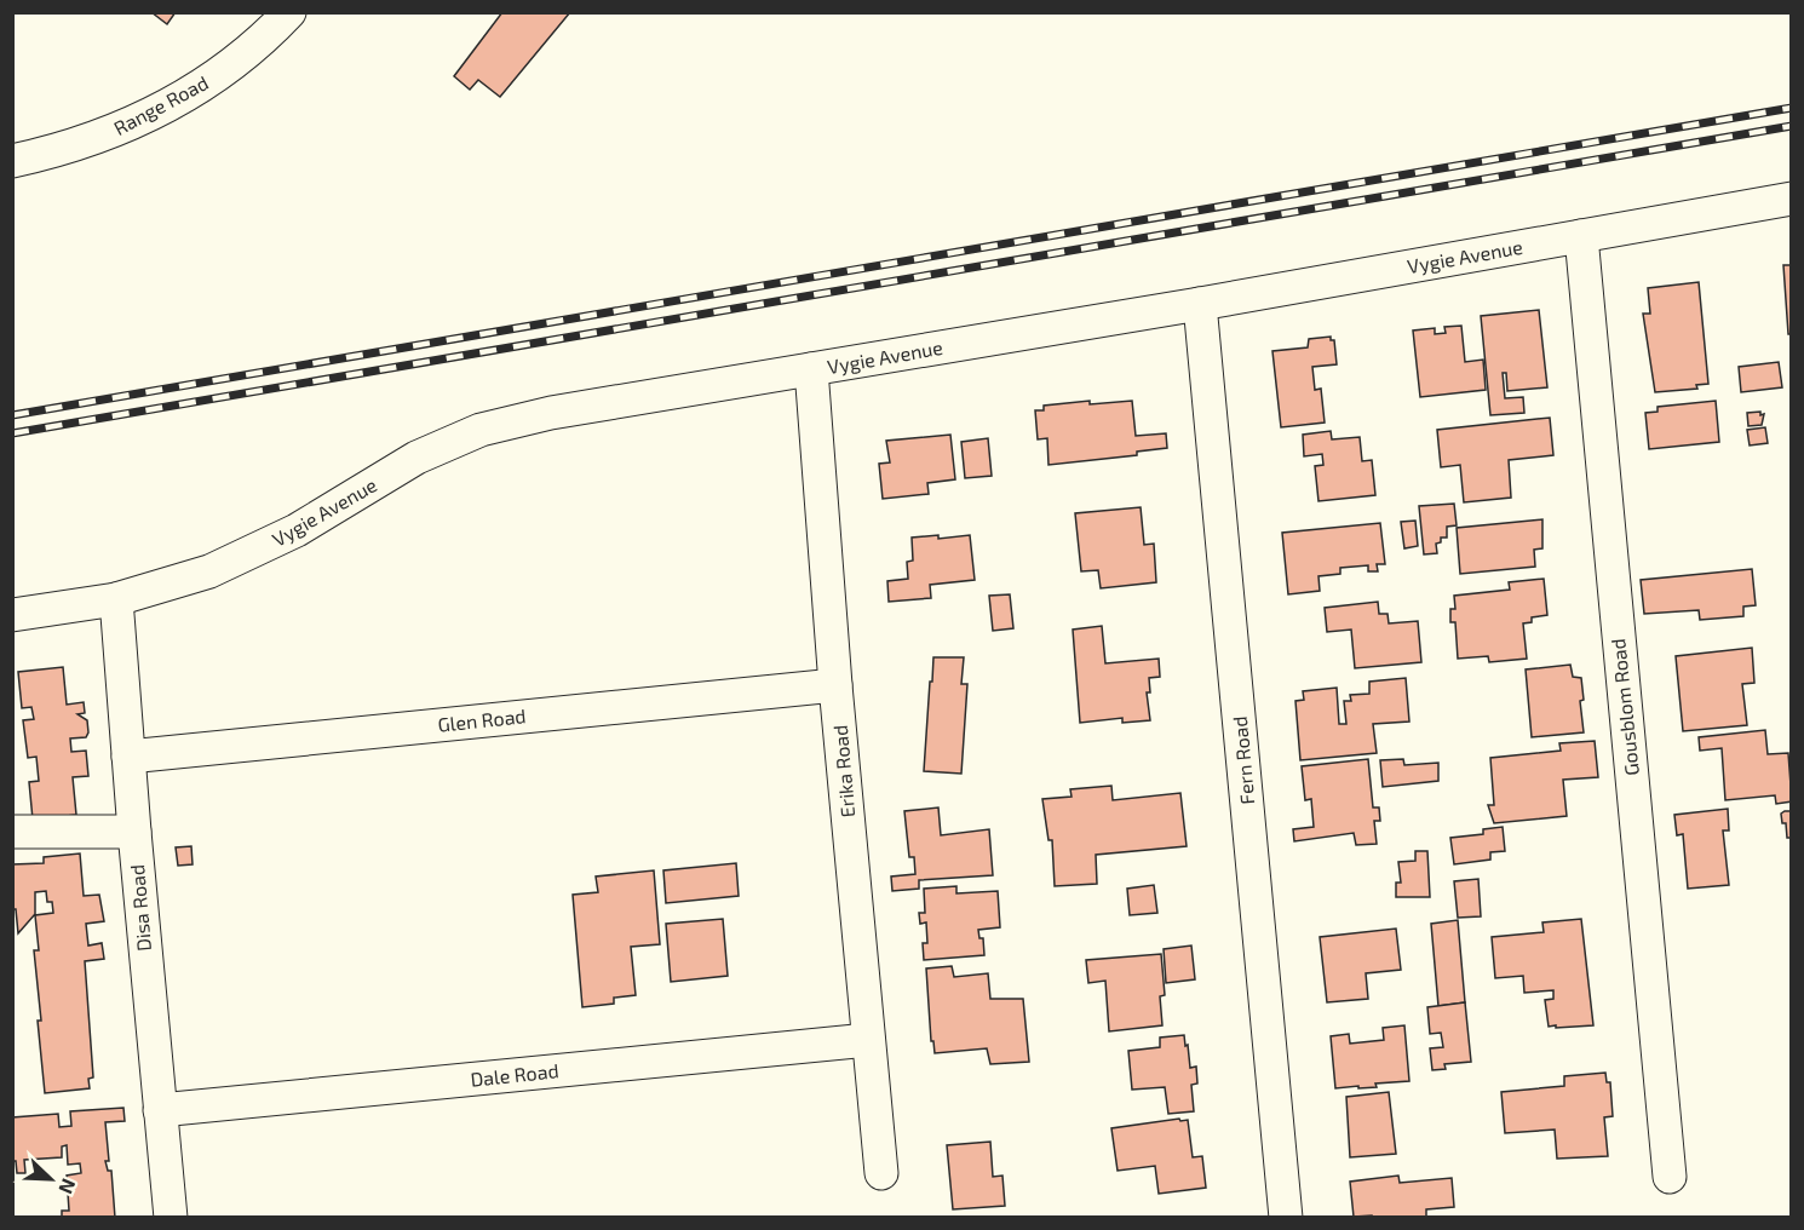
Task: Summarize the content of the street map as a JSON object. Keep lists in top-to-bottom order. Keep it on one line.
{"streets":{"street":["Range Road","Vygie Avenue","Gousblom Road","Glen Road","Fern Road","Erika Road","Disa Road","Dale Road"]},"crossings":[["Vygie Avenue","Gousblom Road"],["Vygie Avenue","Fern Road"],["Vygie Avenue","Erika Road"],["Vygie Avenue","Disa Road"],["Glen Road","Erika Road"],["Glen Road","Disa Road"],["Erika Road","Dale Road"],["Disa Road","Dale Road"]],"north":"bottom right"}
